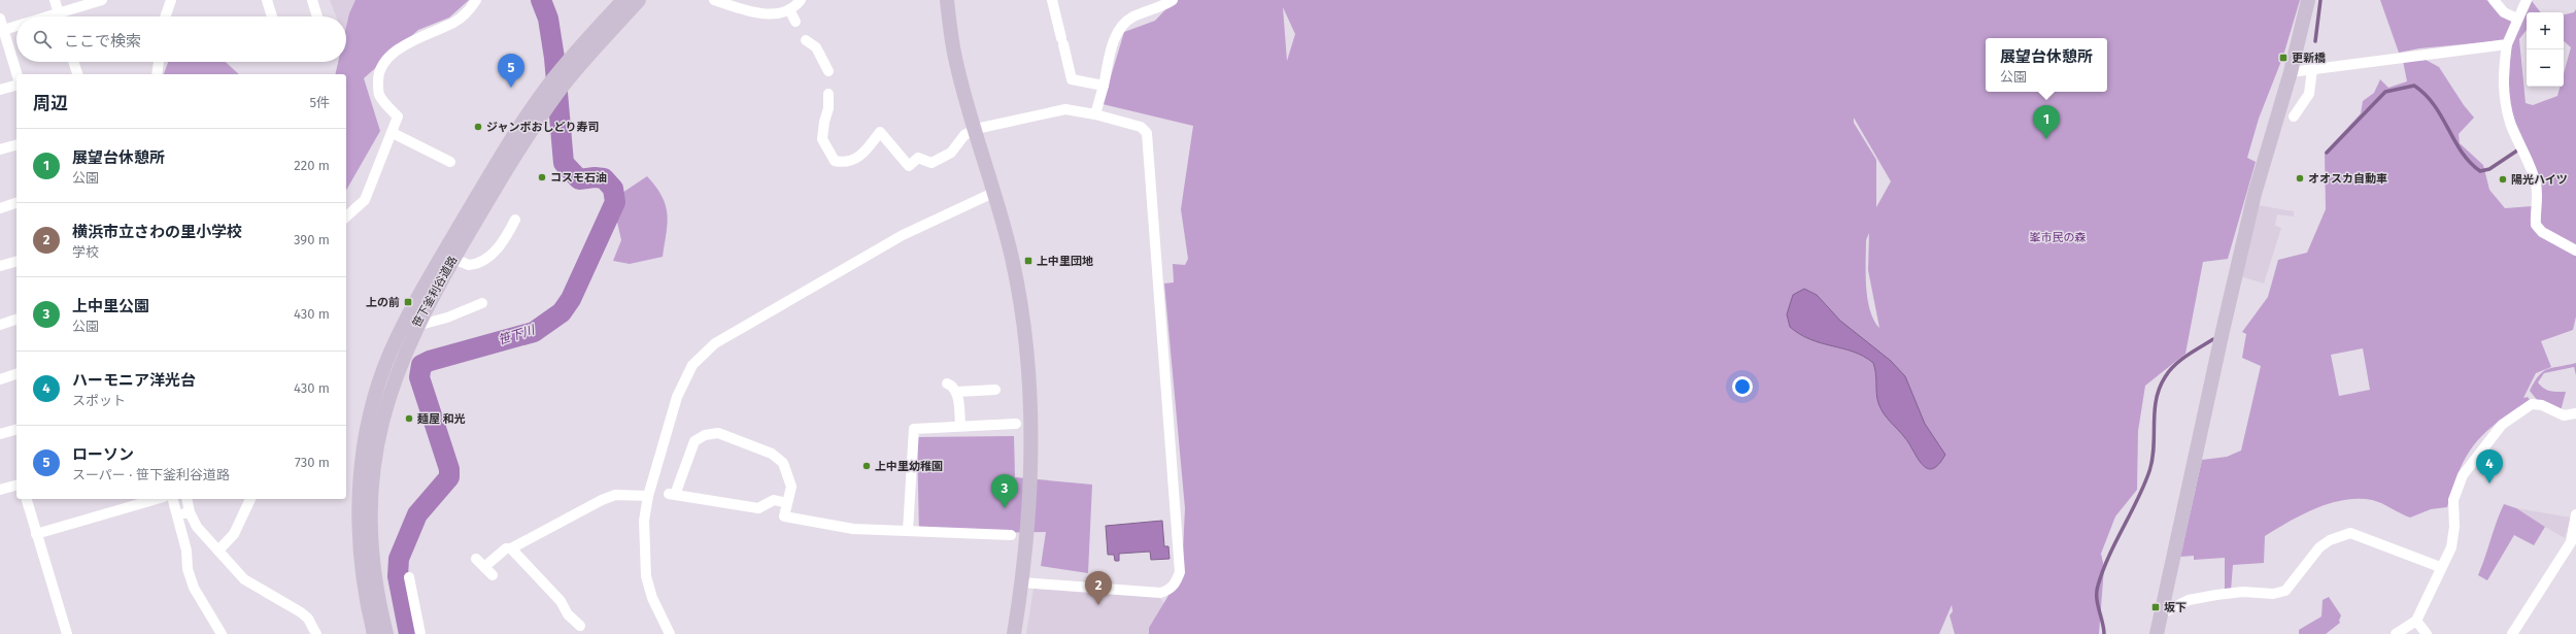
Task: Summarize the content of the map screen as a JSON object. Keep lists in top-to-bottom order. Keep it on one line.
{"streets":{"street":["笹下釜利谷道路"]},"water":["笹下川"],"parks":["峯市民の森"],"places":{"transit":["更新橋","上中里団地","上の前","坂下"],"other":["ジャンボおしどり寿司","コスモ石油","オオスカ自動車","陽光ハイツ","麺屋 和光","上中里幼稚園"]},"page":{"map_buttons":["+","−"],"search":"ここで検索","popup":["展望台休憩所","公園"],"pins":["5","1","4","3","2"],"heading":["周辺","5件"],"list":[{"mark":"1","name":"展望台休憩所","note":"公園","value":"220 m"},{"mark":"2","name":"横浜市立さわの里小学校","note":"学校","value":"390 m"},{"mark":"3","name":"上中里公園","note":"公園","value":"430 m"},{"mark":"4","name":"ハーモニア洋光台","note":"スポット","value":"430 m"},{"mark":"5","name":"ローソン","note":"スーパー · 笹下釜利谷道路","value":"730 m"}]}}
